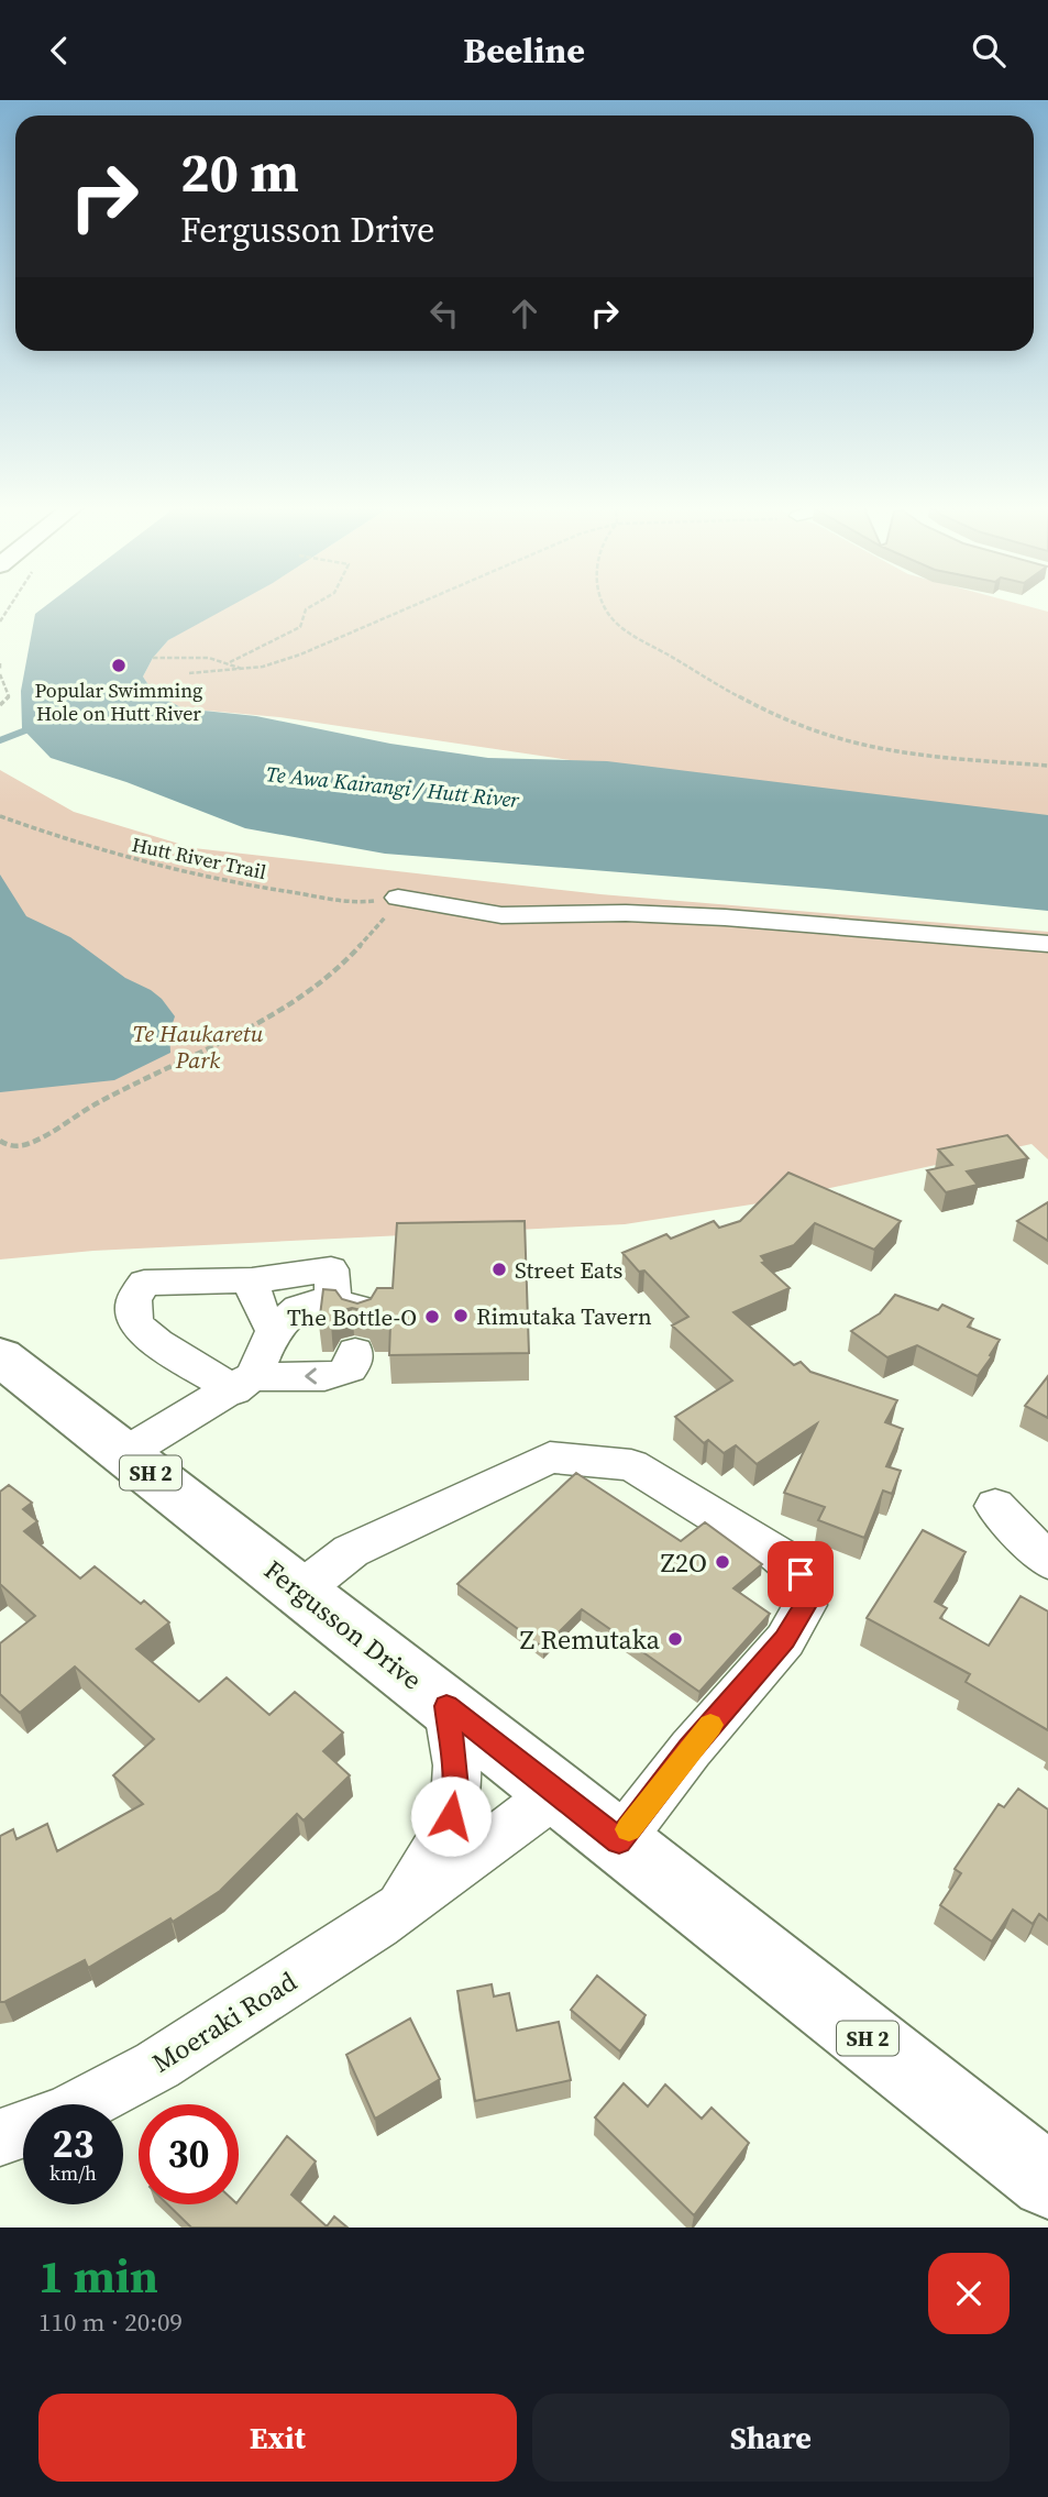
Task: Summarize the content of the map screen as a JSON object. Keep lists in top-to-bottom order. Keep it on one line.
{"streets":{"highway":["SH 2","Fergusson Drive"],"street":["Moeraki Road"],"path":["Hutt River Trail"]},"crossings":[["Fergusson Drive","Moeraki Road"]],"water":["Te Awa Kairangi / Hutt River"],"parks":["Te Haukaretu Park"],"places":["Popular Swimming Hole on Hutt River","Street Eats","Rimutaka Tavern","The Bottle-O","Z2O","Z Remutaka"],"page":{"header":"Beeline","turn":["20 m","Fergusson Drive"],"speed":"23 km/h","limit":"30","heading":["1 min","110 m · 20:09"],"buttons":["Exit","Share"]}}
